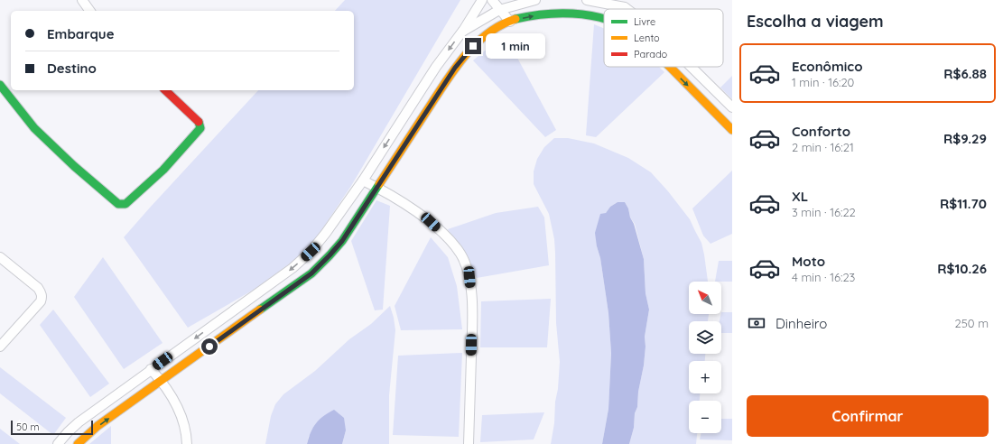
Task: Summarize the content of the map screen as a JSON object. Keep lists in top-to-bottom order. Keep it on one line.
{"legend":["Livre","Lento","Parado"],"scale_bar":"50 m","north":"top left","page":{"heading":"Escolha a viagem","banner":["Embarque","Destino"],"bubble":"1 min","list":[{"name":"Econômico","note":"1 min · 16:20","value":"R$6.88"},{"name":"Conforto","note":"2 min · 16:21","value":"R$9.29"},{"name":"XL","note":"3 min · 16:22","value":"R$11.70"},{"name":"Moto","note":"4 min · 16:23","value":"R$10.26"}],"map_buttons":["+","−"],"pay":["Dinheiro","250 m"],"buttons":"Confirmar","scale":"50 m"}}
